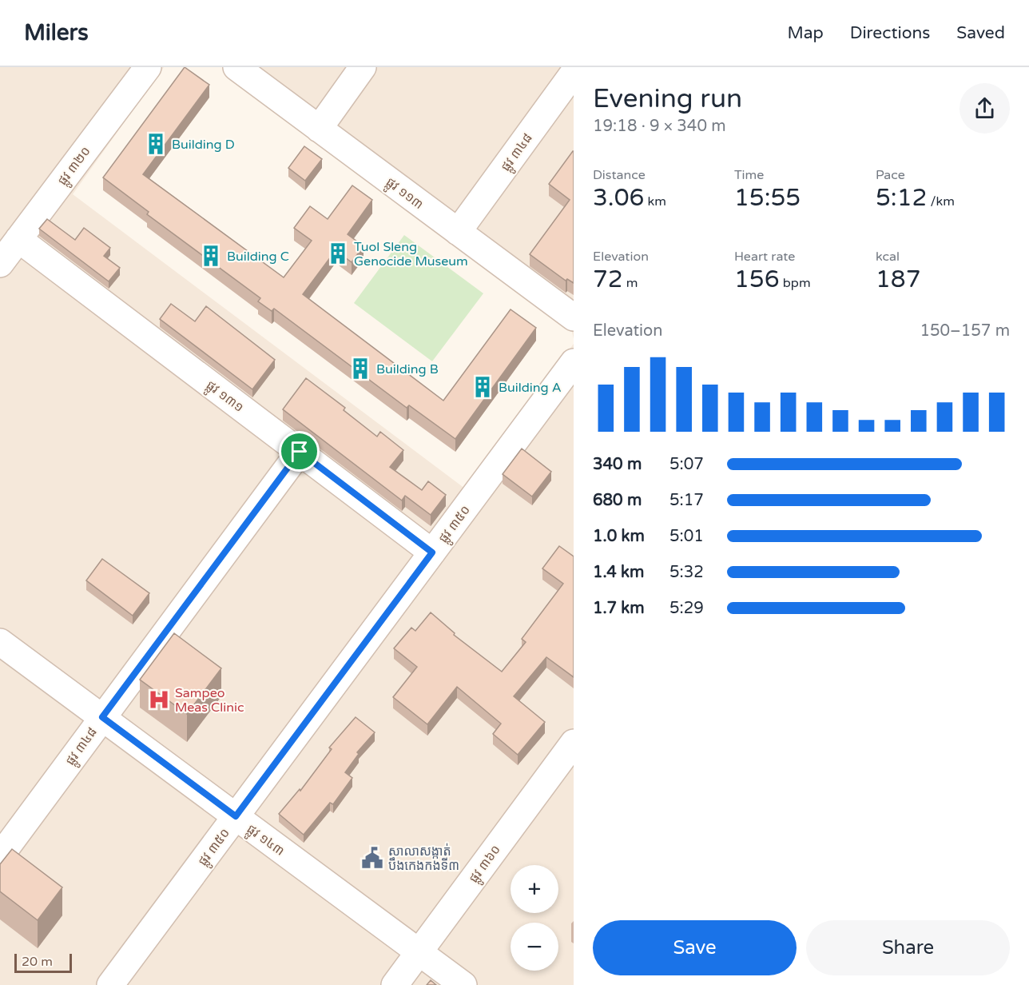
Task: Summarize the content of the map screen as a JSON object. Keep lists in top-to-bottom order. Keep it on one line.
{"streets":{"street":["ផ្លូវ ៣៤៨","ផ្លូវ ៣២០","ផ្លូវ ១១៣","ផ្លូវ ១៣១","ផ្លូវ ៣៥០","ផ្លូវ ១៤៣","ផ្លូវ ៣៦០"]},"crossings":[["ផ្លូវ ៣៤៨","ផ្លូវ ១១៣"],["ផ្លូវ ៣៤៨","ផ្លូវ ១៣១"],["ផ្លូវ ៣៤៨","ផ្លូវ ១៤៣"],["ផ្លូវ ៣២០","ផ្លូវ ១៣១"],["ផ្លូវ ១៣១","ផ្លូវ ៣៥០"],["ផ្លូវ ៣៥០","ផ្លូវ ១៤៣"],["ផ្លូវ ១៤៣","ផ្លូវ ៣៦០"]],"places":{"building":["Building D","Tuol Sleng Genocide Museum","Building C","Building B","Building A"],"hospital":["Sampeo Meas Clinic"],"public building":["សាលាសង្កាត់ បឹងកេងកងទី៣"]},"scale_bar":"20 m","page":{"header":"Milers","nav":["Map","Directions","Saved"],"heading":["Evening run","19:18 · 9 × 340 m"],"stats":[["Distance","3.06 km"],["Time","15:55"],["Pace","5:12 /km"],["Elevation","72 m"],["Heart rate","156 bpm"],["kcal","187"]],"chart":["Elevation","150–157 m"],"list":[{"name":"340 m","note":"5:07"},{"name":"680 m","note":"5:17"},{"name":"1.0 km","note":"5:01"},{"name":"1.4 km","note":"5:32"},{"name":"1.7 km","note":"5:29"}],"map_buttons":["+","−"],"buttons":["Save","Share"],"scale":"20 m"}}
